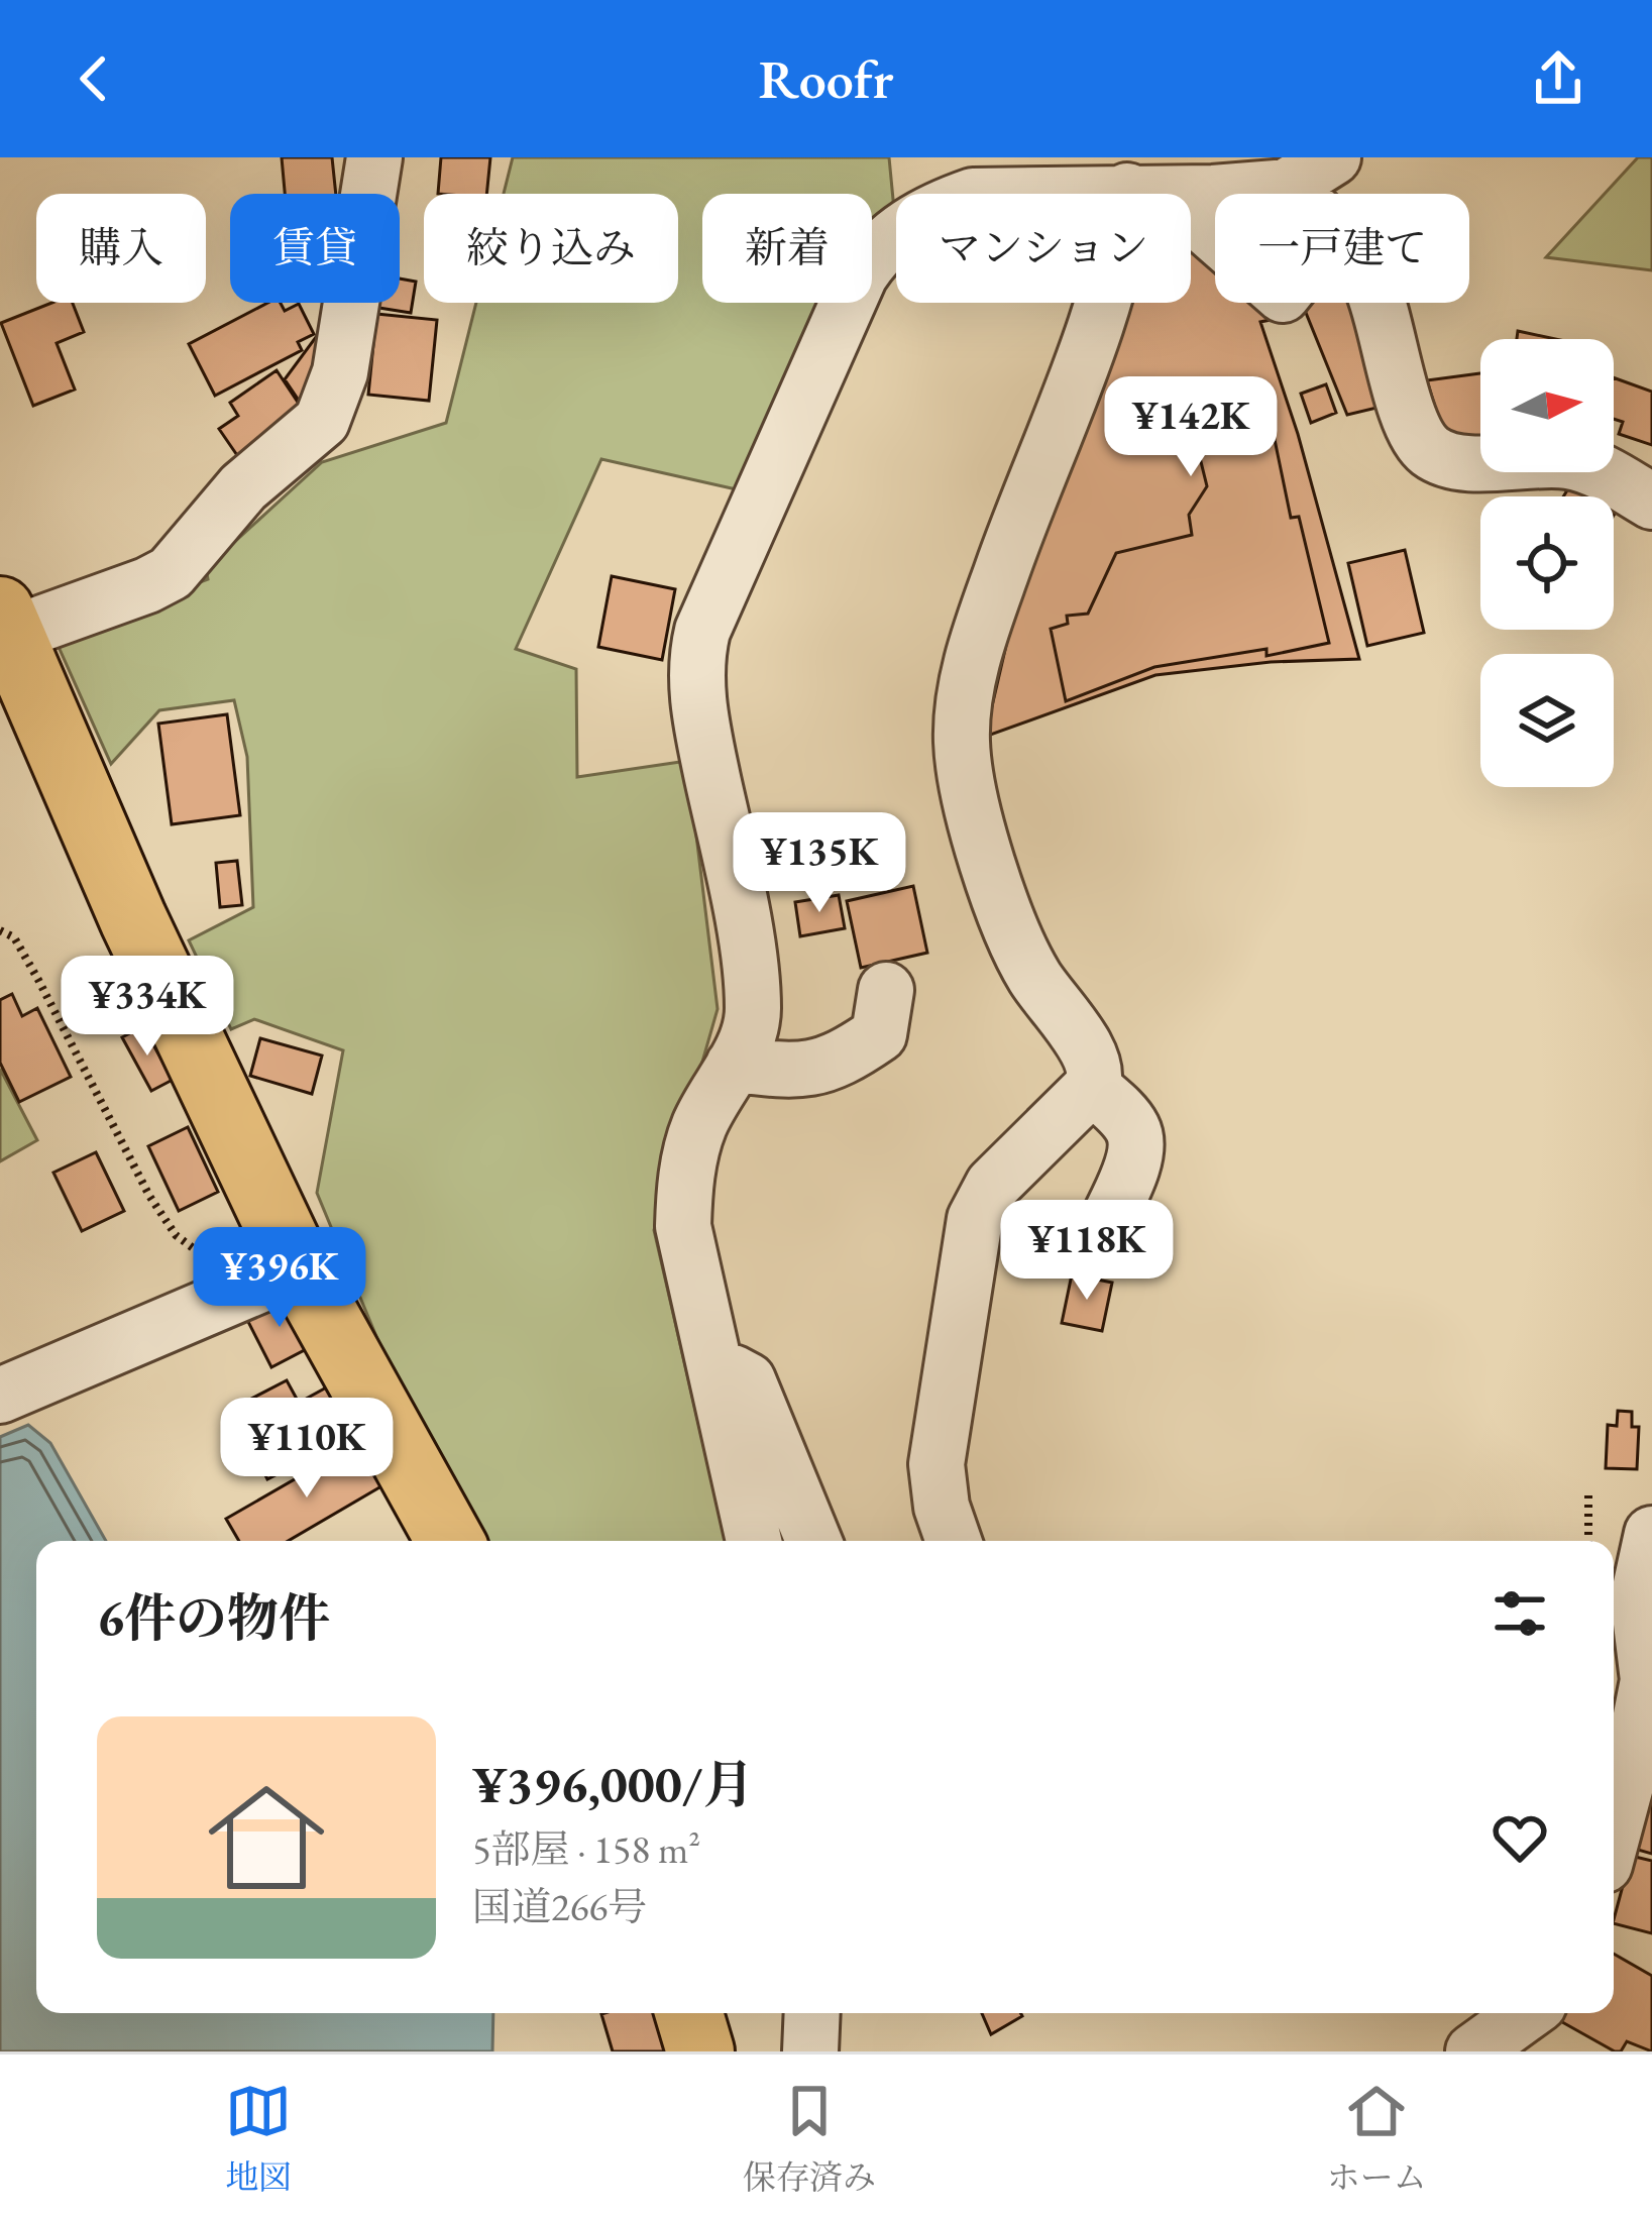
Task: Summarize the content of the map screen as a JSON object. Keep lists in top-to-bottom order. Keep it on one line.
{"north":"right","page":{"header":"Roofr","chip":["購入","賃貸","絞り込み","新着","マンション","一戸建て"],"price":["¥142K","¥135K","¥334K","¥118K","¥396K","¥110K"],"heading":"6件の物件","list":[{"name":"¥396,000/月","note":"5部屋 · 158 m² · 国道266号"}],"tabs":["地図","保存済み","ホーム"]}}
